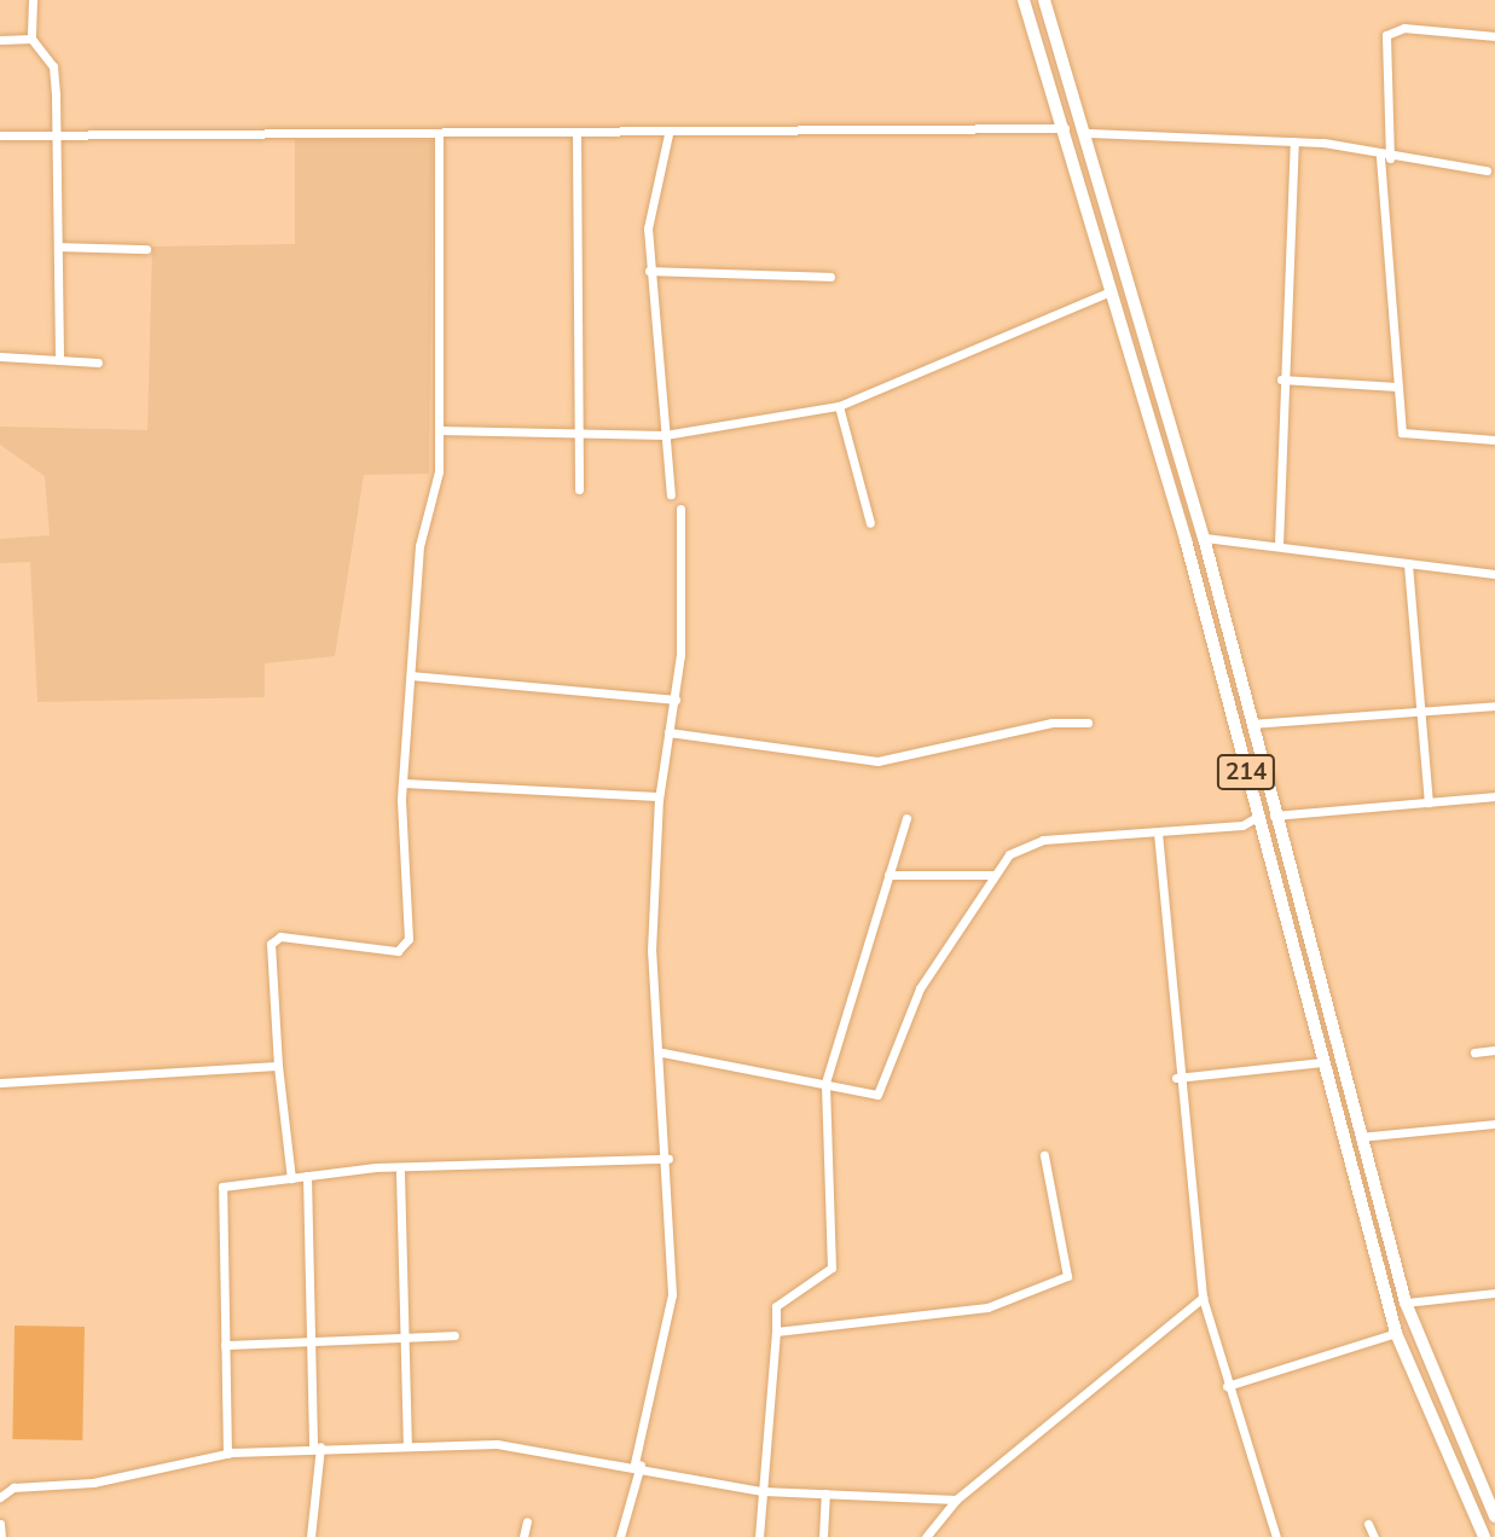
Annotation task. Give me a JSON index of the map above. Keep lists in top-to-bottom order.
{
  "streets": {
    "highway": ["214"]
  }
}
